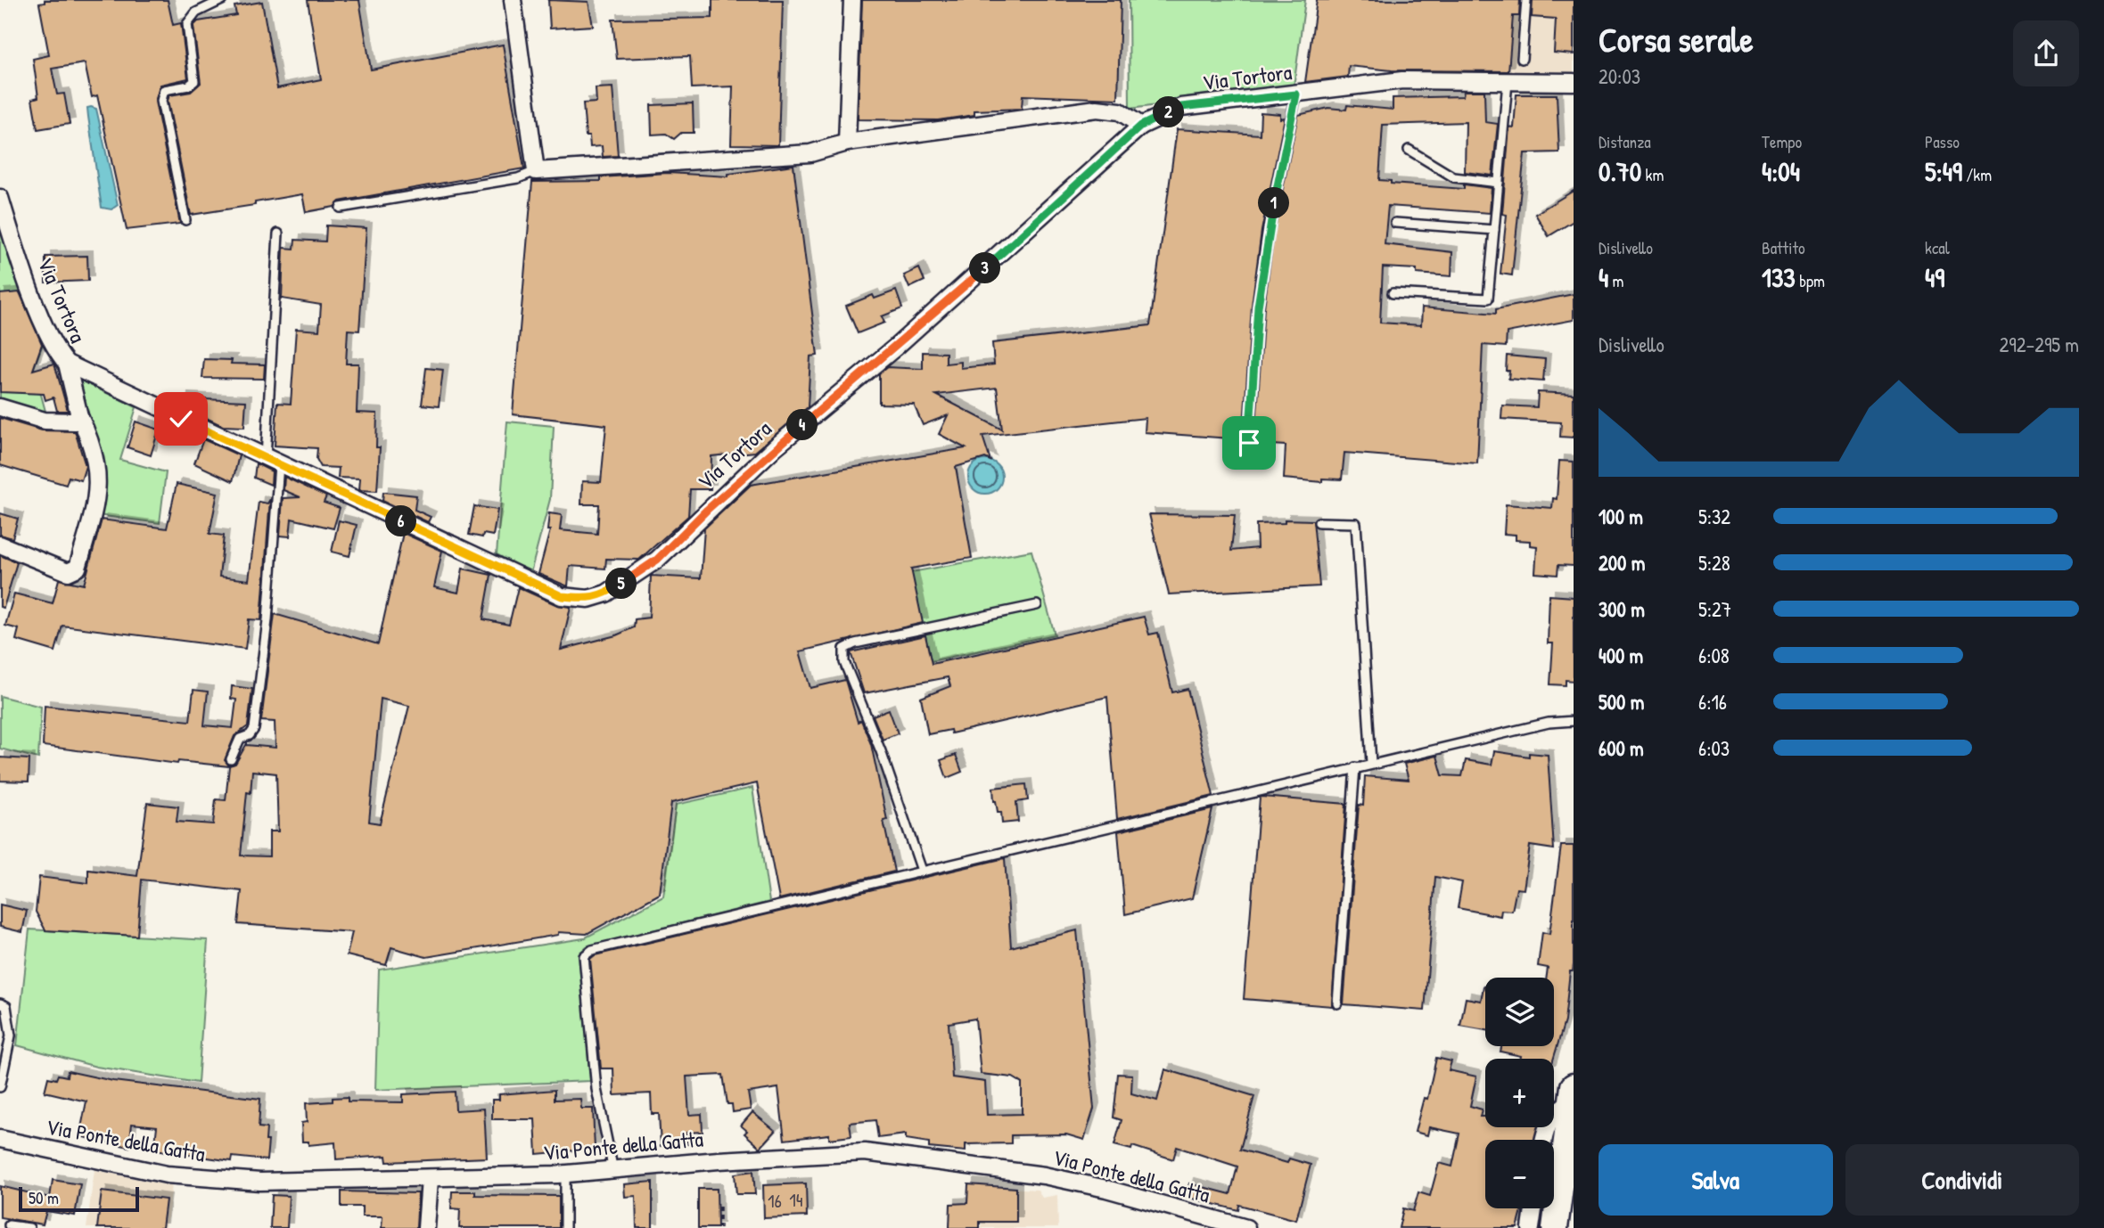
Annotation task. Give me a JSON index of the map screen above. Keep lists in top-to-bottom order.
{
  "streets": {
    "street": ["Via Tortora", "Via Ponte della Gatta"]
  },
  "house_numbers": ["14", "16"],
  "scale_bar": "50 m",
  "page": {
    "heading": ["Corsa serale", "20:03"],
    "pins": [
      "2",
      "1",
      "3",
      "4",
      "6",
      "5"
    ],
    "stats": [
      ["Distanza", "0.70 km"],
      ["Tempo", "4:04"],
      ["Passo", "5:49 /km"],
      ["Dislivello", "4 m"],
      ["Battito", "133 bpm"],
      ["kcal", "49"]
    ],
    "chart": ["Dislivello", "292–295 m"],
    "list": [
      {
        "name": "100 m",
        "note": "5:32"
      },
      {
        "name": "200 m",
        "note": "5:28"
      },
      {
        "name": "300 m",
        "note": "5:27"
      },
      {
        "name": "400 m",
        "note": "6:08"
      },
      {
        "name": "500 m",
        "note": "6:16"
      },
      {
        "name": "600 m",
        "note": "6:03"
      }
    ],
    "map_buttons": ["+", "−"],
    "buttons": ["Salva", "Condividi"],
    "scale": "50 m"
  }
}
